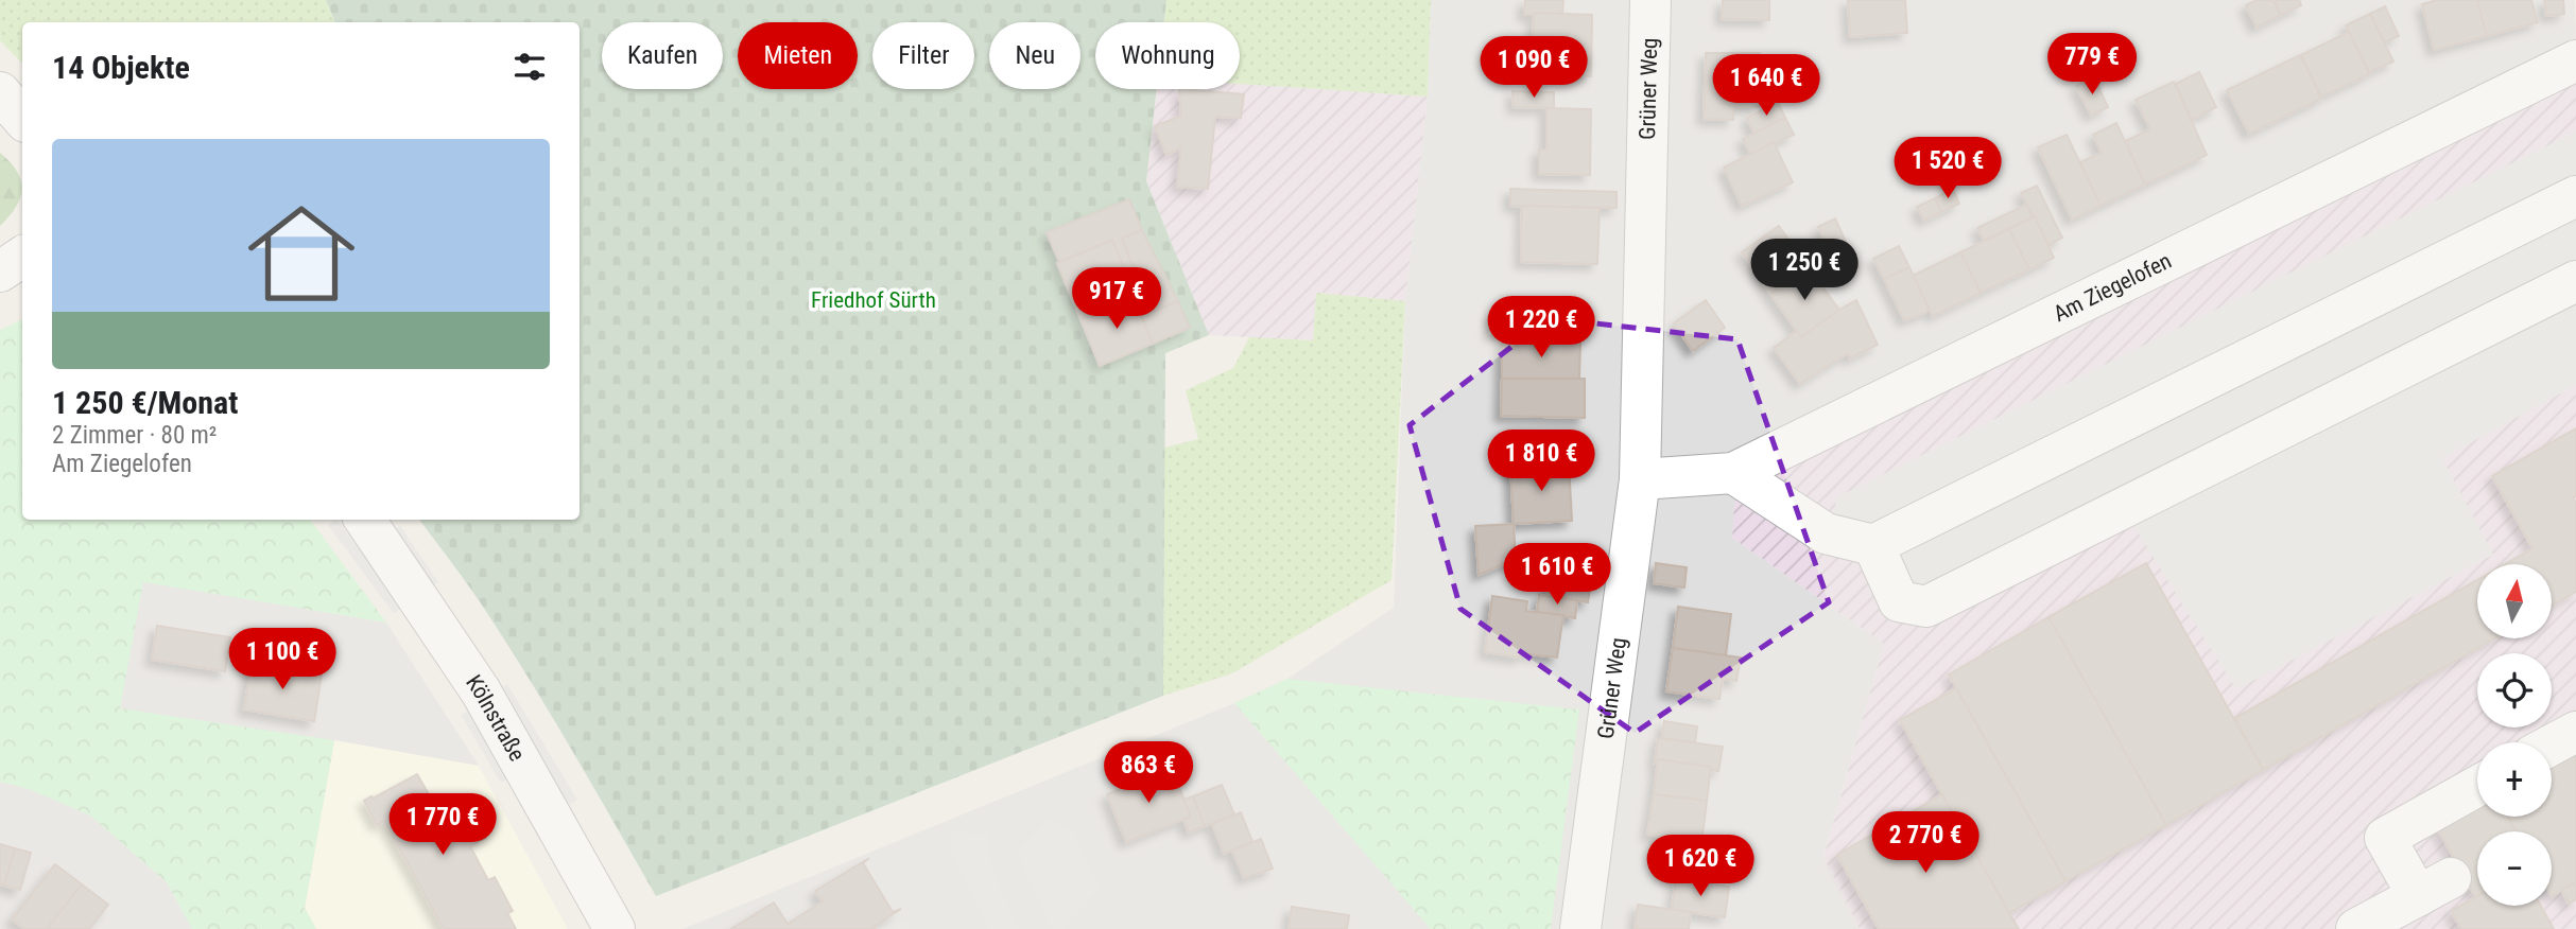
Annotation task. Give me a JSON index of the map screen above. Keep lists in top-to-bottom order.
{
  "streets": {
    "street": ["Grüner Weg", "Am Ziegelofen", "Kölnstraße"]
  },
  "crossings": [
    ["Grüner Weg", "Am Ziegelofen"]
  ],
  "parks": ["Friedhof Sürth"],
  "north": "top",
  "page": {
    "chip": [
      "Kaufen",
      "Mieten",
      "Filter",
      "Neu",
      "Wohnung"
    ],
    "heading": "14 Objekte",
    "price": [
      "779 €",
      "1 090 €",
      "1 640 €",
      "1 520 €",
      "1 250 €",
      "917 €",
      "1 220 €",
      "1 810 €",
      "1 610 €",
      "1 100 €",
      "863 €",
      "1 770 €",
      "2 770 €",
      "1 620 €"
    ],
    "list": [
      {
        "name": "1 250 €/Monat",
        "note": "2 Zimmer · 80 m² · Am Ziegelofen"
      }
    ],
    "map_buttons": ["+", "−"]
  }
}
